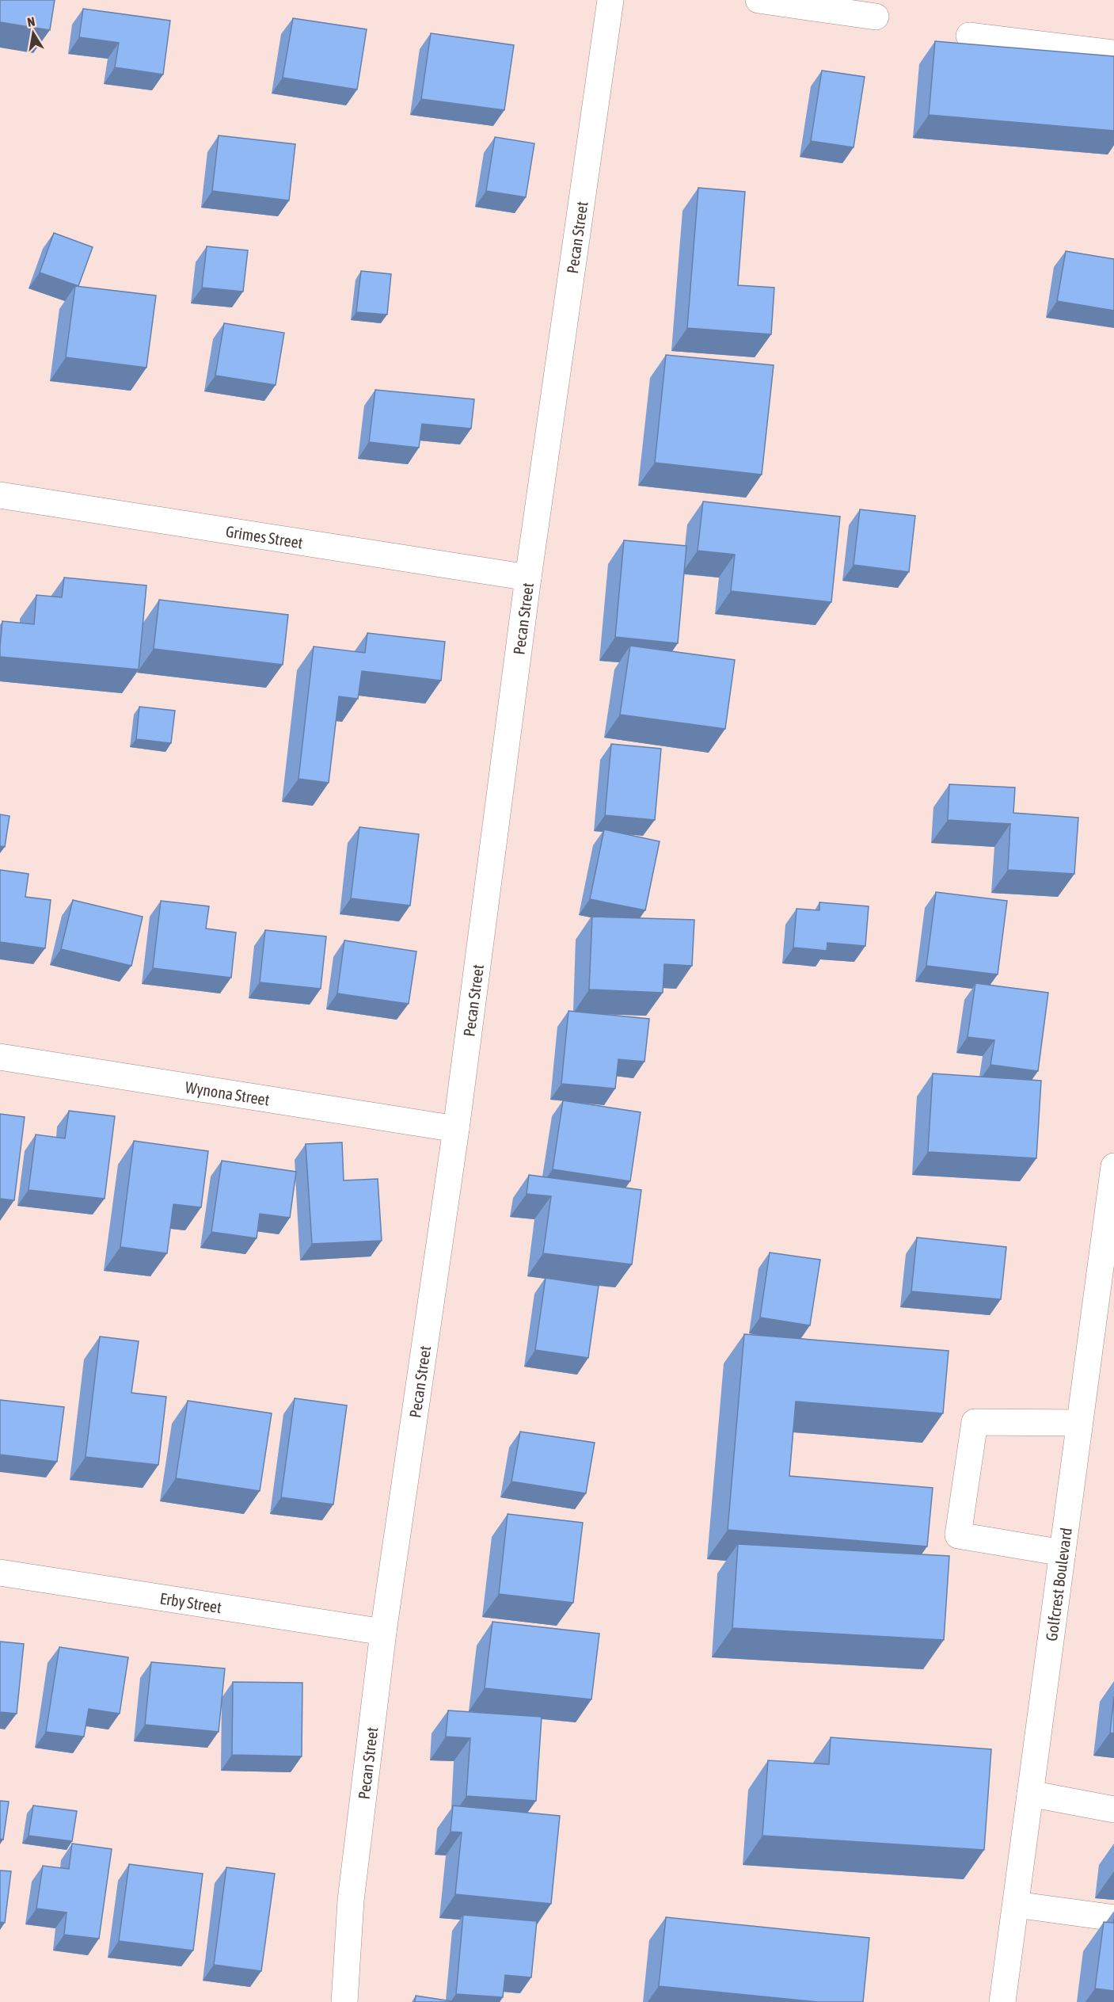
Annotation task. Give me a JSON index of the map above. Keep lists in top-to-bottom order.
{
  "streets": {
    "street": [
      "Pecan Street",
      "Grimes Street",
      "Wynona Street",
      "Golfcrest Boulevard",
      "Erby Street"
    ]
  },
  "crossings": [
    ["Pecan Street", "Grimes Street"],
    ["Pecan Street", "Wynona Street"],
    ["Pecan Street", "Erby Street"]
  ],
  "north": "top"
}
